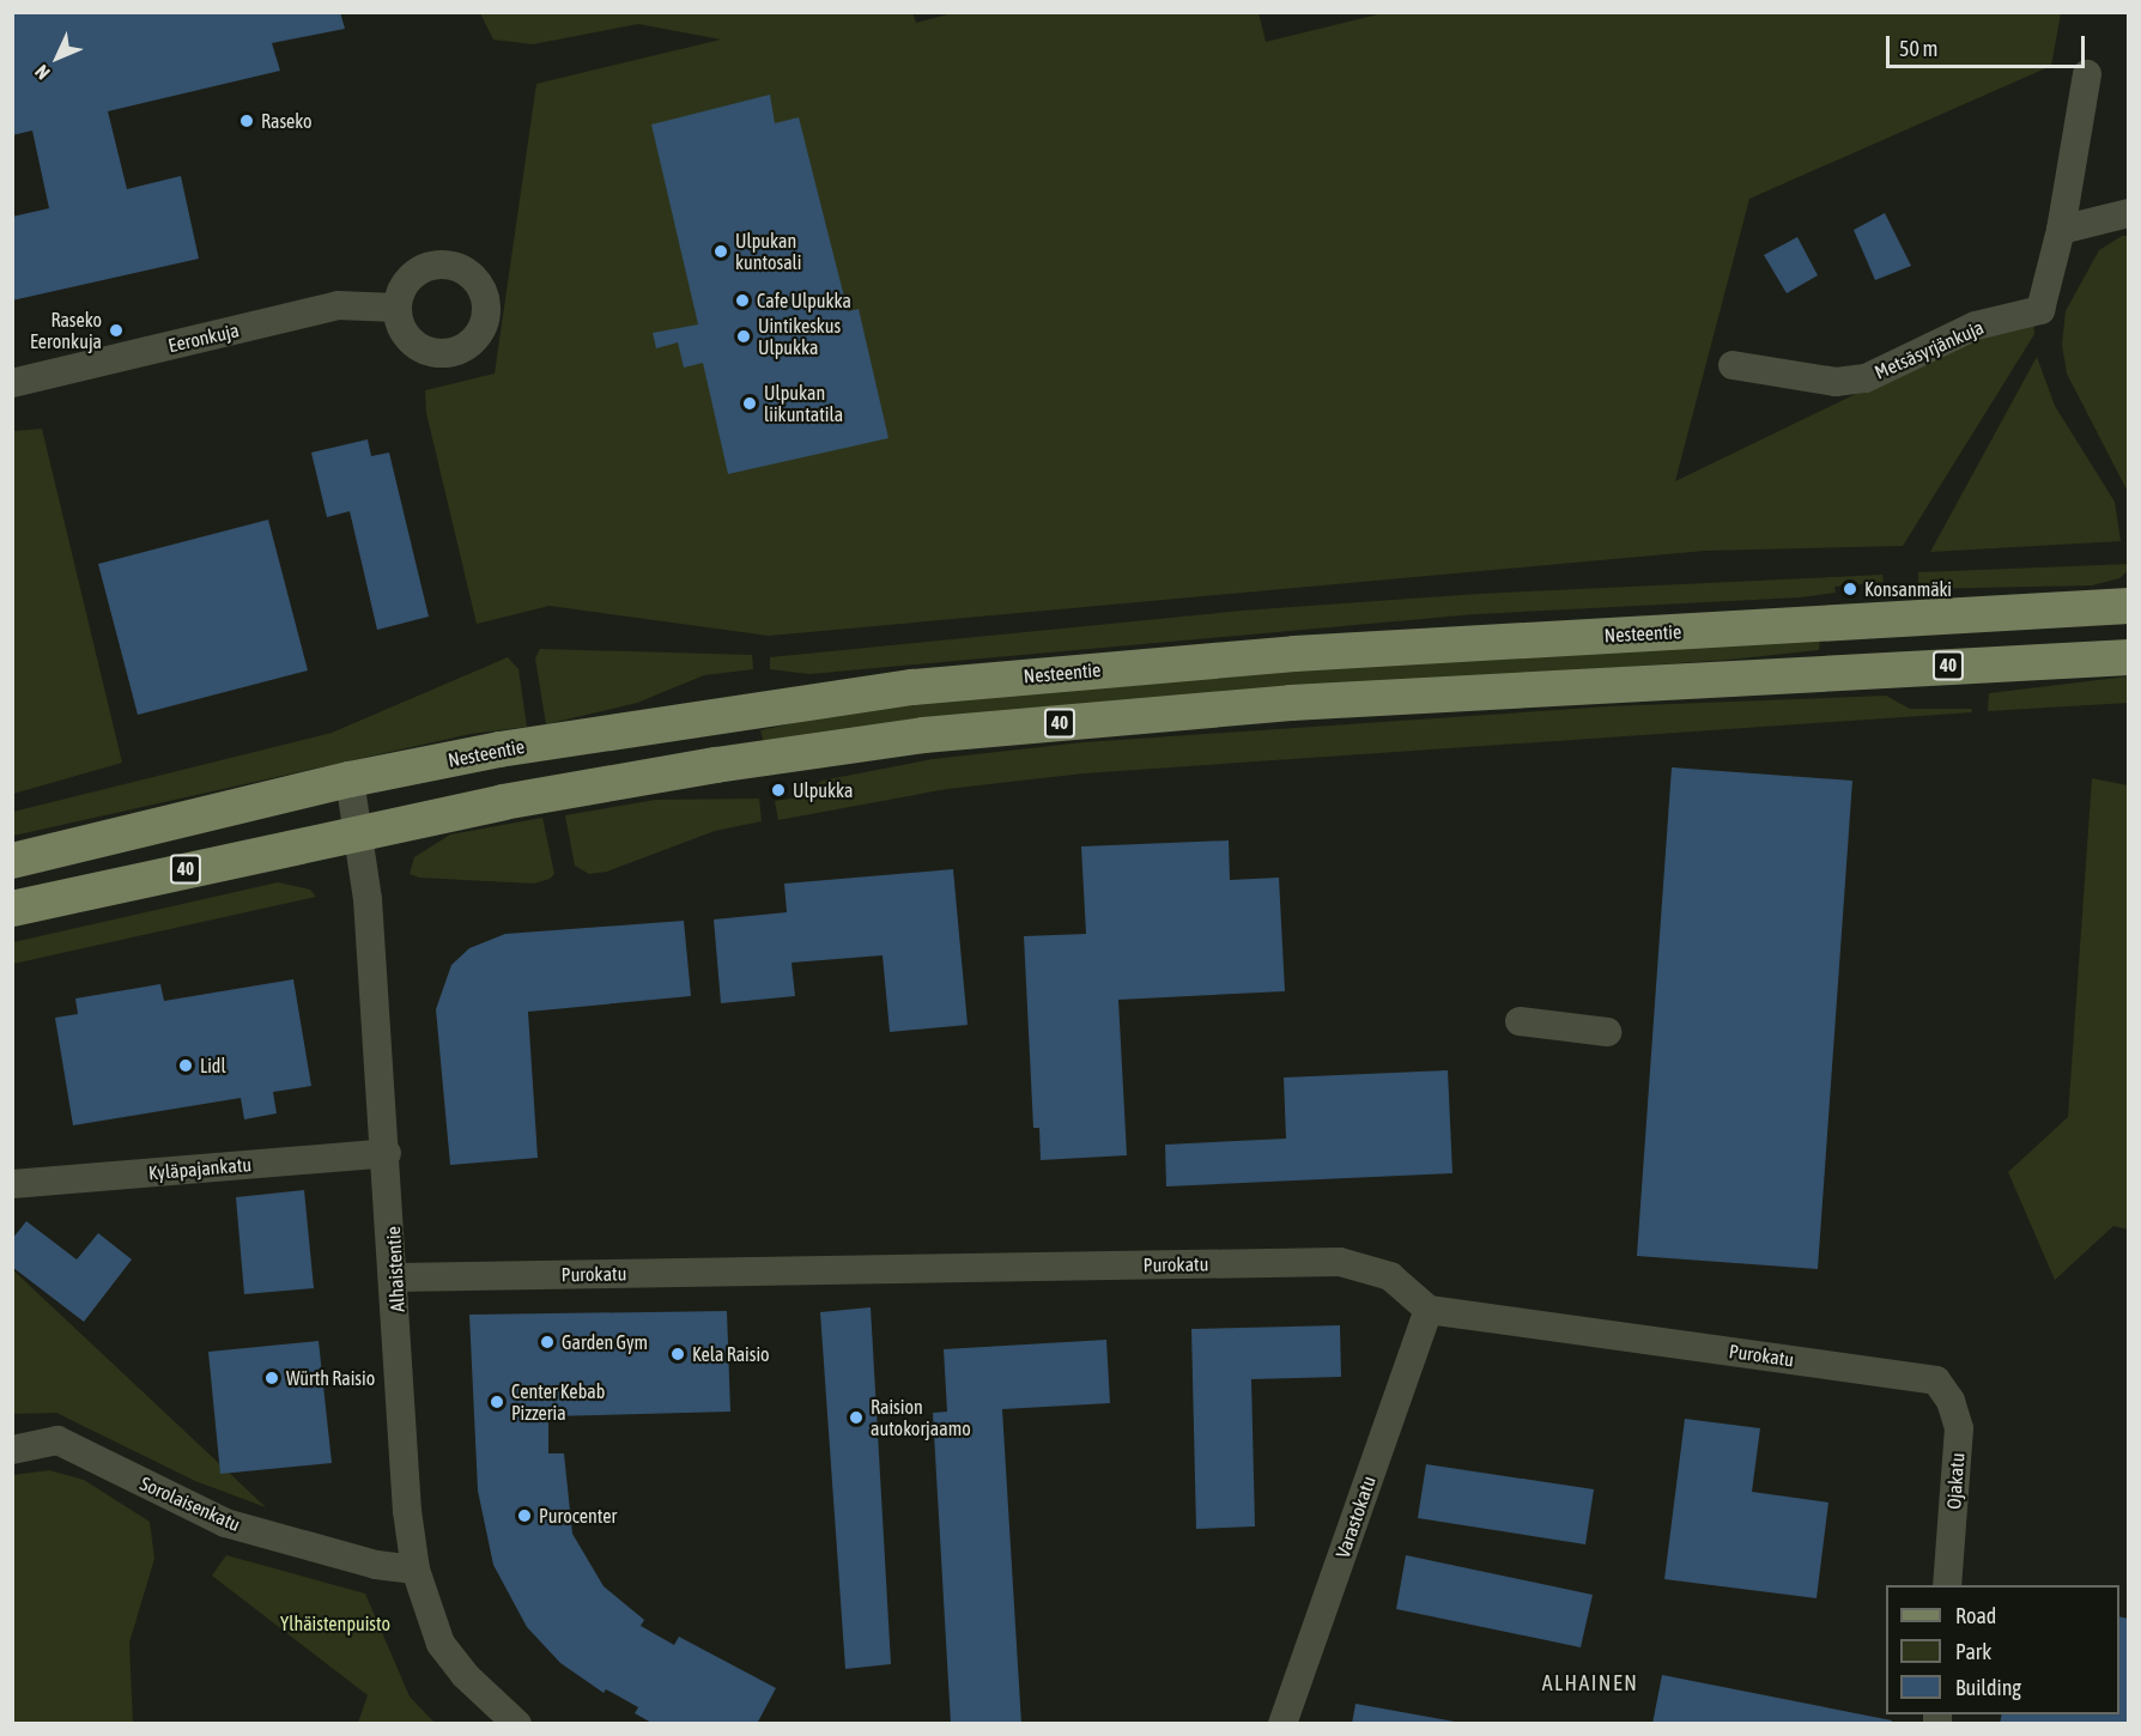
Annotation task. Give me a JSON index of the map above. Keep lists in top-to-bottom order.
{
  "streets": {
    "main road": ["Nesteentie", "40"],
    "street": [
      "Eeronkuja",
      "Metsäsyrjänkuja",
      "Kyläpajankatu",
      "Purokatu",
      "Alhaistentie",
      "Ojakatu",
      "Sorolaisenkatu",
      "Varastokatu"
    ]
  },
  "crossings": [
    ["Nesteentie", "Alhaistentie"],
    ["40", "Alhaistentie"],
    ["Kyläpajankatu", "Alhaistentie"],
    ["Purokatu", "Alhaistentie"],
    ["Purokatu", "Ojakatu"],
    ["Purokatu", "Varastokatu"],
    ["Alhaistentie", "Sorolaisenkatu"]
  ],
  "districts": ["ALHAINEN"],
  "parks": ["Ylhäistenpuisto"],
  "places": [
    "Raseko",
    "Ulpukan kuntosali",
    "Cafe Ulpukka",
    "Raseko Eeronkuja",
    "Uintikeskus Ulpukka",
    "Ulpukan liikuntatila",
    "Konsanmäki",
    "Ulpukka",
    "Lidl",
    "Garden Gym",
    "Kela Raisio",
    "Würth Raisio",
    "Center Kebab Pizzeria",
    "Raision autokorjaamo",
    "Purocenter"
  ],
  "legend": ["Road", "Park", "Building"],
  "scale_bar": "50 m",
  "north": "bottom left"
}
